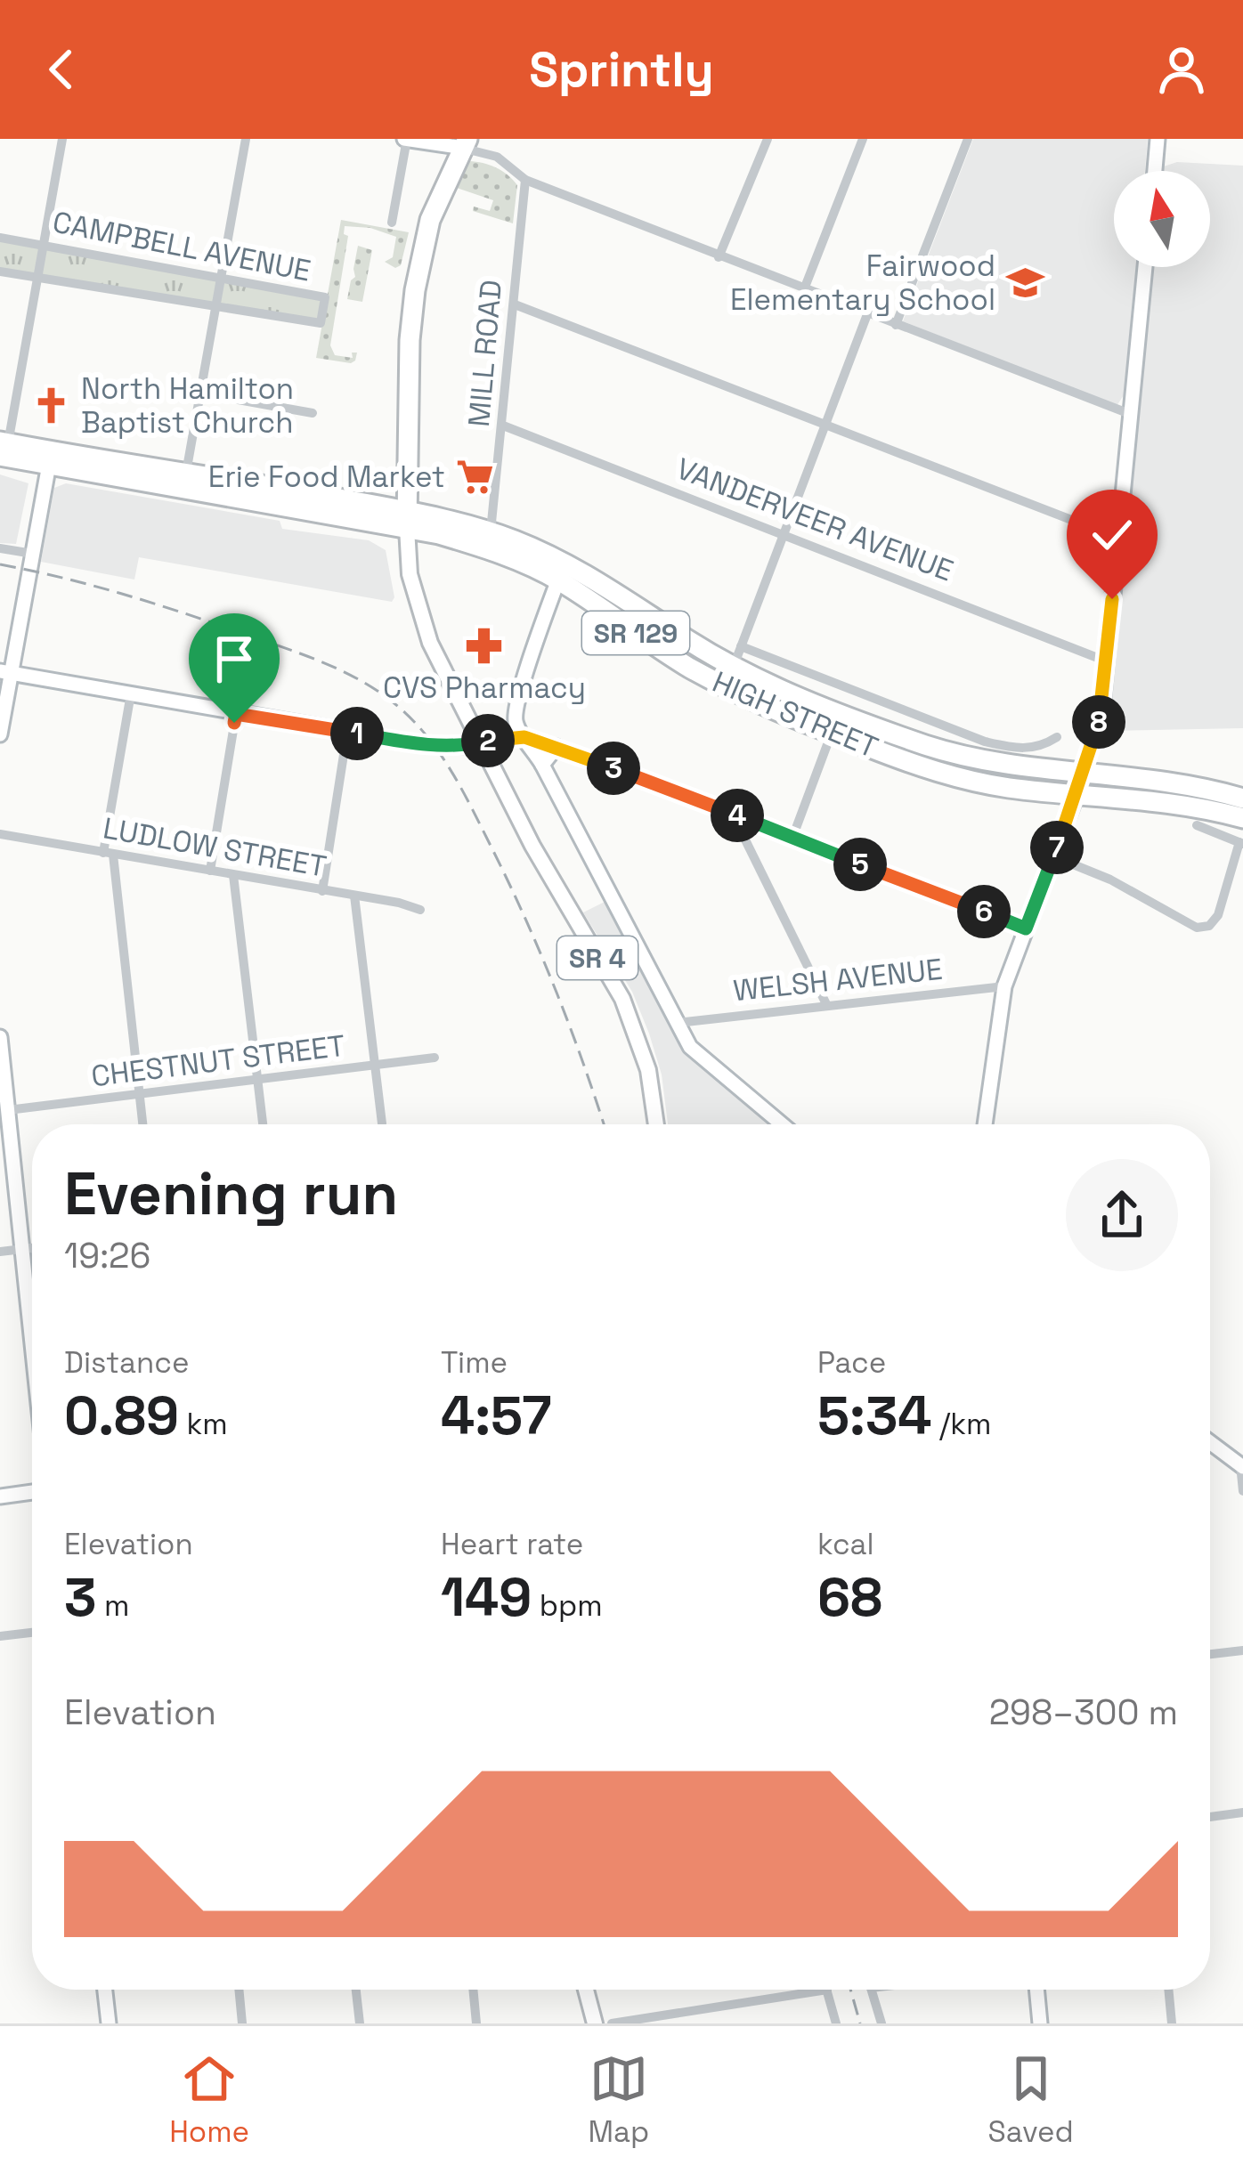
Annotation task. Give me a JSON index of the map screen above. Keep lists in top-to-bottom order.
{
  "streets": {
    "highway": ["SR 129", "HIGH STREET", "SR 4"],
    "street": [
      "CAMPBELL AVENUE",
      "MILL ROAD",
      "VANDERVEER AVENUE",
      "LUDLOW STREET",
      "WELSH AVENUE",
      "CHESTNUT STREET"
    ]
  },
  "crossings": [
    ["MILL ROAD", "VANDERVEER AVENUE"],
    ["MILL ROAD", "HIGH STREET"],
    ["HIGH STREET", "SR 4"]
  ],
  "places": {
    "school or university": ["Fairwood Elementary School"],
    "church": ["North Hamilton Baptist Church"],
    "supermarket": ["Erie Food Market"],
    "pharmacy": ["CVS Pharmacy"]
  },
  "north": "top",
  "page": {
    "header": "Sprintly",
    "pins": [
      "8",
      "1",
      "2",
      "3",
      "4",
      "7",
      "5",
      "6"
    ],
    "heading": ["Evening run", "19:26"],
    "stats": [
      ["Distance", "0.89 km"],
      ["Time", "4:57"],
      ["Pace", "5:34 /km"],
      ["Elevation", "3 m"],
      ["Heart rate", "149 bpm"],
      ["kcal", "68"]
    ],
    "chart": ["Elevation", "298–300 m"],
    "tabs": ["Home", "Map", "Saved"]
  }
}
